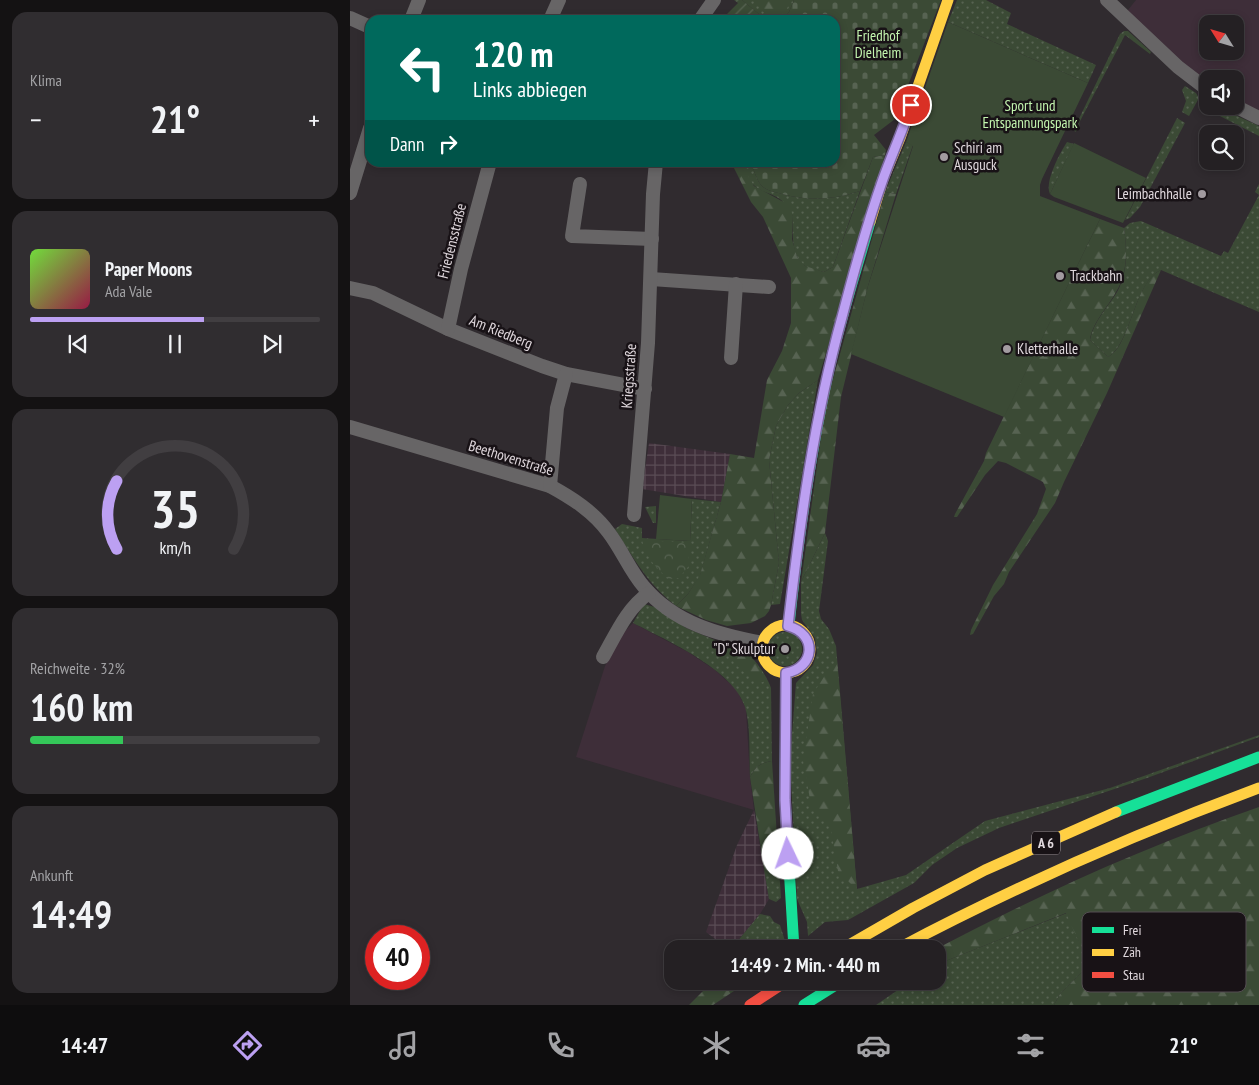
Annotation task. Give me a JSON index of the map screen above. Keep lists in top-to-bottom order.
{
  "streets": {
    "main road": ["A 6"],
    "street": [
      "Friedensstraße",
      "Am Riedberg",
      "Kriegsstraße",
      "Beethovenstraße"
    ]
  },
  "crossings": [
    ["Friedensstraße", "Am Riedberg"],
    ["Am Riedberg", "Kriegsstraße"]
  ],
  "parks": ["Friedhof Dielheim", "Sport und Entspannungspark"],
  "places": [
    "Schiri am Ausguck",
    "Leimbachhalle",
    "Trackbahn",
    "Kletterhalle",
    "\"D\" Skulptur"
  ],
  "legend": ["Frei", "Zäh", "Stau"],
  "north": "top left",
  "page": {
    "tile": [
      "Klima",
      ["Reichweite · 32%", "160 km"],
      ["Ankunft", "14:49"]
    ],
    "turn": ["120 m", "Links abbiegen"],
    "heat": ["−", "21°", "+"],
    "then": "Dann",
    "song": ["Paper Moons", "Ada Vale"],
    "limit": "40",
    "trip": "14:49 · 2 Min. · 440 m",
    "tabs": ["14:47", "21°"],
    "gauge": ["35", "km/h"]
  }
}
